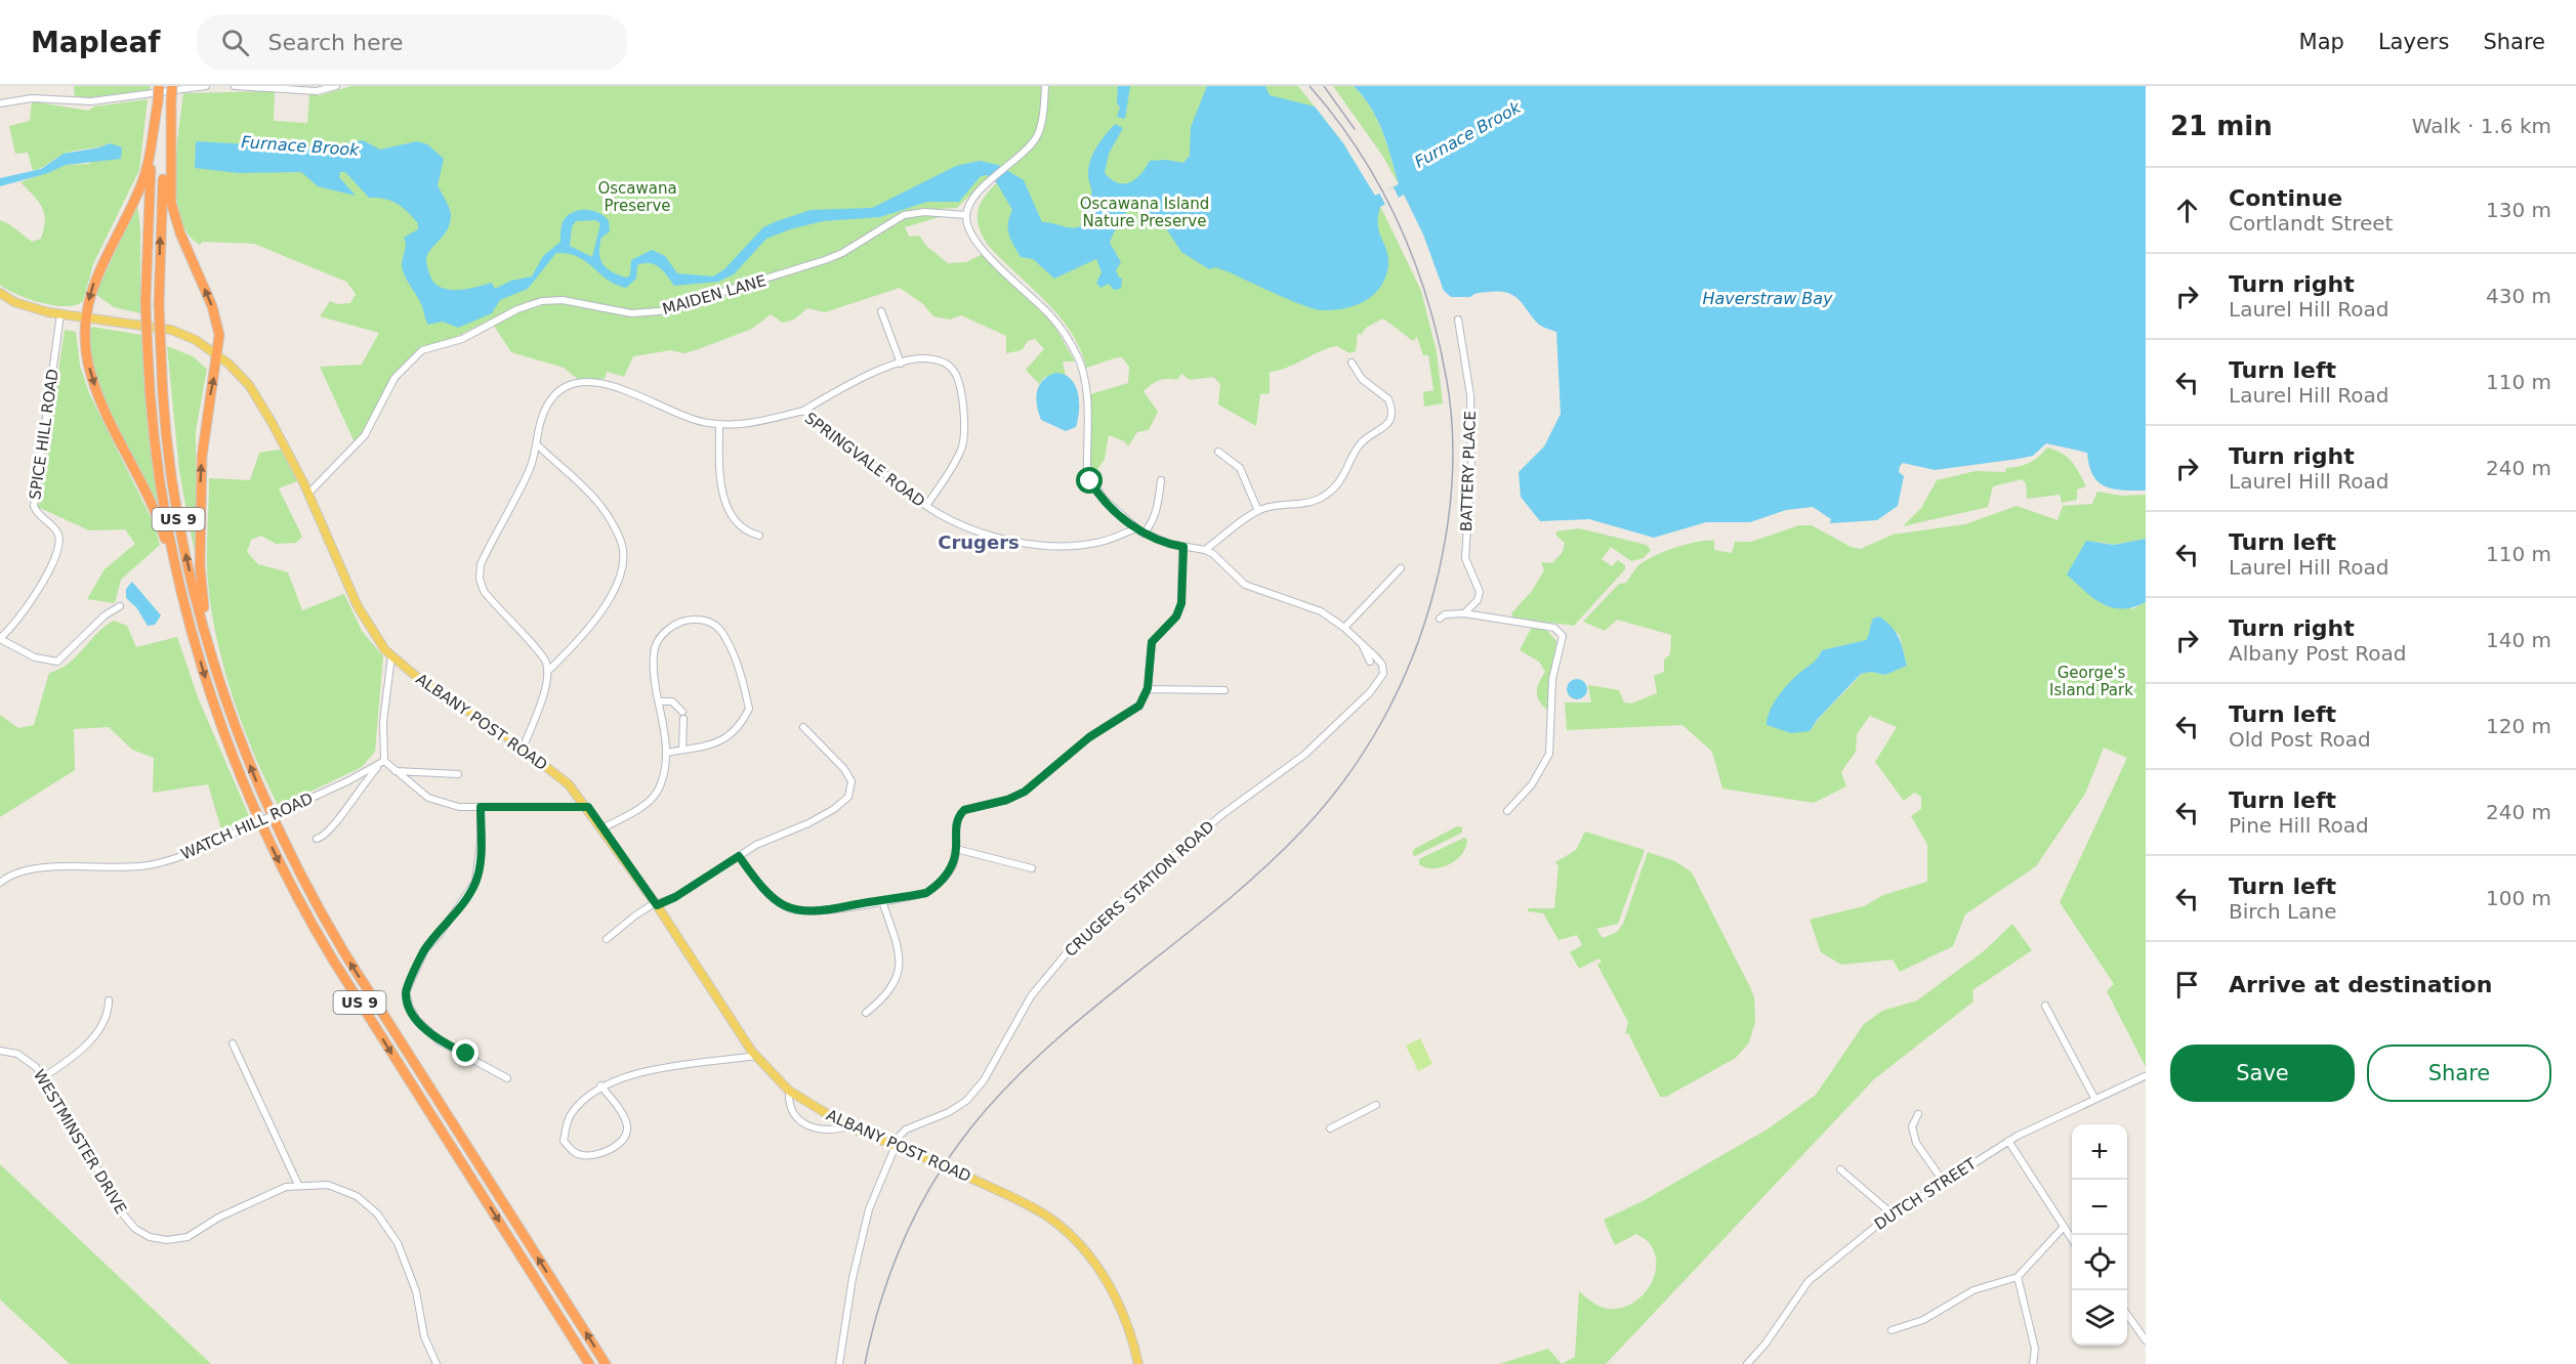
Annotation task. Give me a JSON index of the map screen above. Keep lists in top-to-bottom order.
{
  "streets": {
    "highway": ["US 9"],
    "main road": ["ALBANY POST ROAD"],
    "street": [
      "MAIDEN LANE",
      "SPICE HILL ROAD",
      "SPRINGVALE ROAD",
      "BATTERY PLACE",
      "WATCH HILL ROAD",
      "CRUGERS STATION ROAD",
      "WESTMINSTER DRIVE",
      "DUTCH STREET"
    ]
  },
  "crossings": [
    ["MAIDEN LANE", "ALBANY POST ROAD"],
    ["SPICE HILL ROAD", "ALBANY POST ROAD"],
    ["ALBANY POST ROAD", "CRUGERS STATION ROAD"]
  ],
  "districts": ["Crugers"],
  "water": ["Furnace Brook", "Haverstraw Bay"],
  "parks": ["Oscawana Preserve", "Oscawana Island Nature Preserve", "George's Island Park"],
  "page": {
    "header": "Mapleaf",
    "search": "Search here",
    "nav": ["Map", "Layers", "Share"],
    "heading": ["21 min", "Walk · 1.6 km"],
    "list": [
      ["Continue", "Cortlandt Street", "130 m"],
      ["Turn right", "Laurel Hill Road", "430 m"],
      ["Turn left", "Laurel Hill Road", "110 m"],
      ["Turn right", "Laurel Hill Road", "240 m"],
      ["Turn left", "Laurel Hill Road", "110 m"],
      ["Turn right", "Albany Post Road", "140 m"],
      ["Turn left", "Old Post Road", "120 m"],
      ["Turn left", "Pine Hill Road", "240 m"],
      ["Turn left", "Birch Lane", "100 m"],
      "Arrive at destination"
    ],
    "buttons": ["Save", "Share"],
    "map_buttons": ["+", "−"]
  }
}
